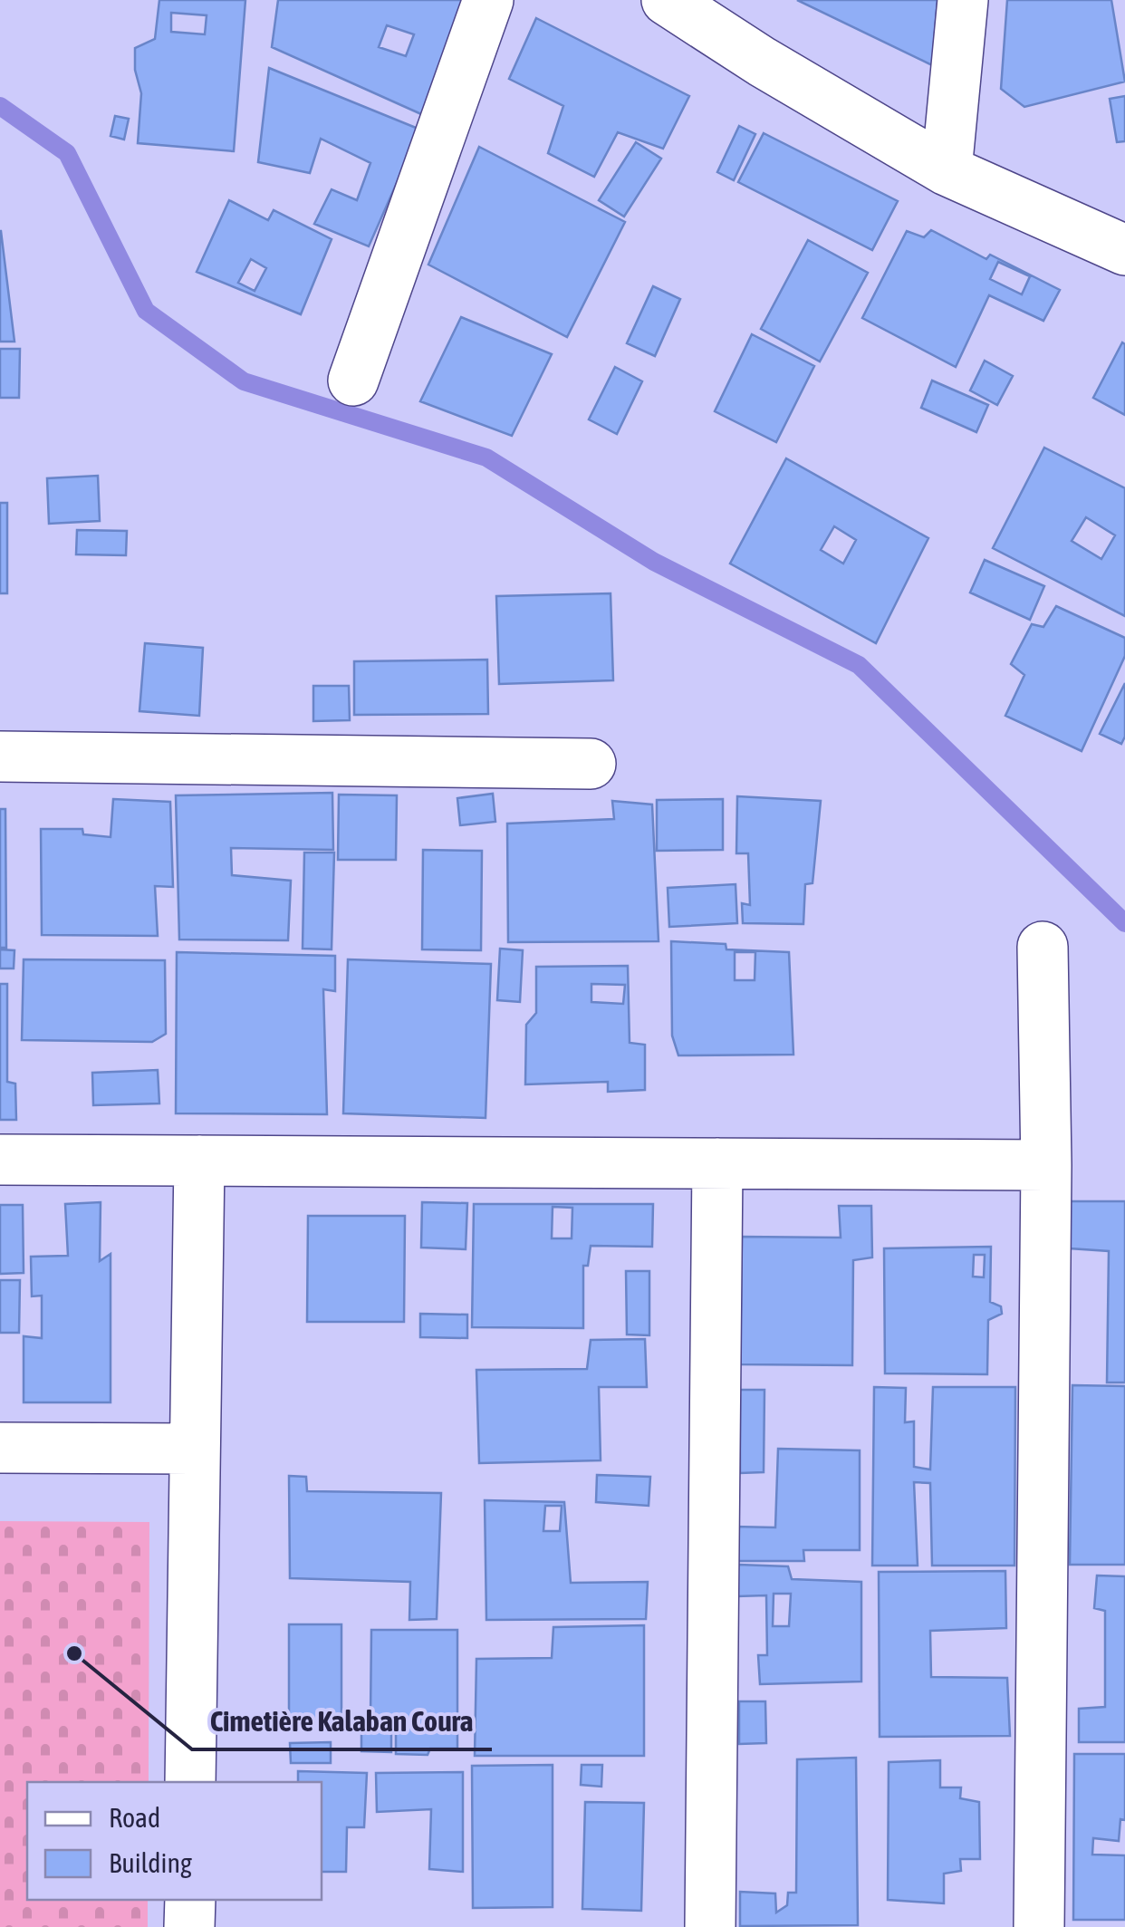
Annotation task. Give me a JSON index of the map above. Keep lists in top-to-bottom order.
{
  "places": ["Cimetière Kalaban Coura"],
  "legend": ["Road", "Building"]
}
